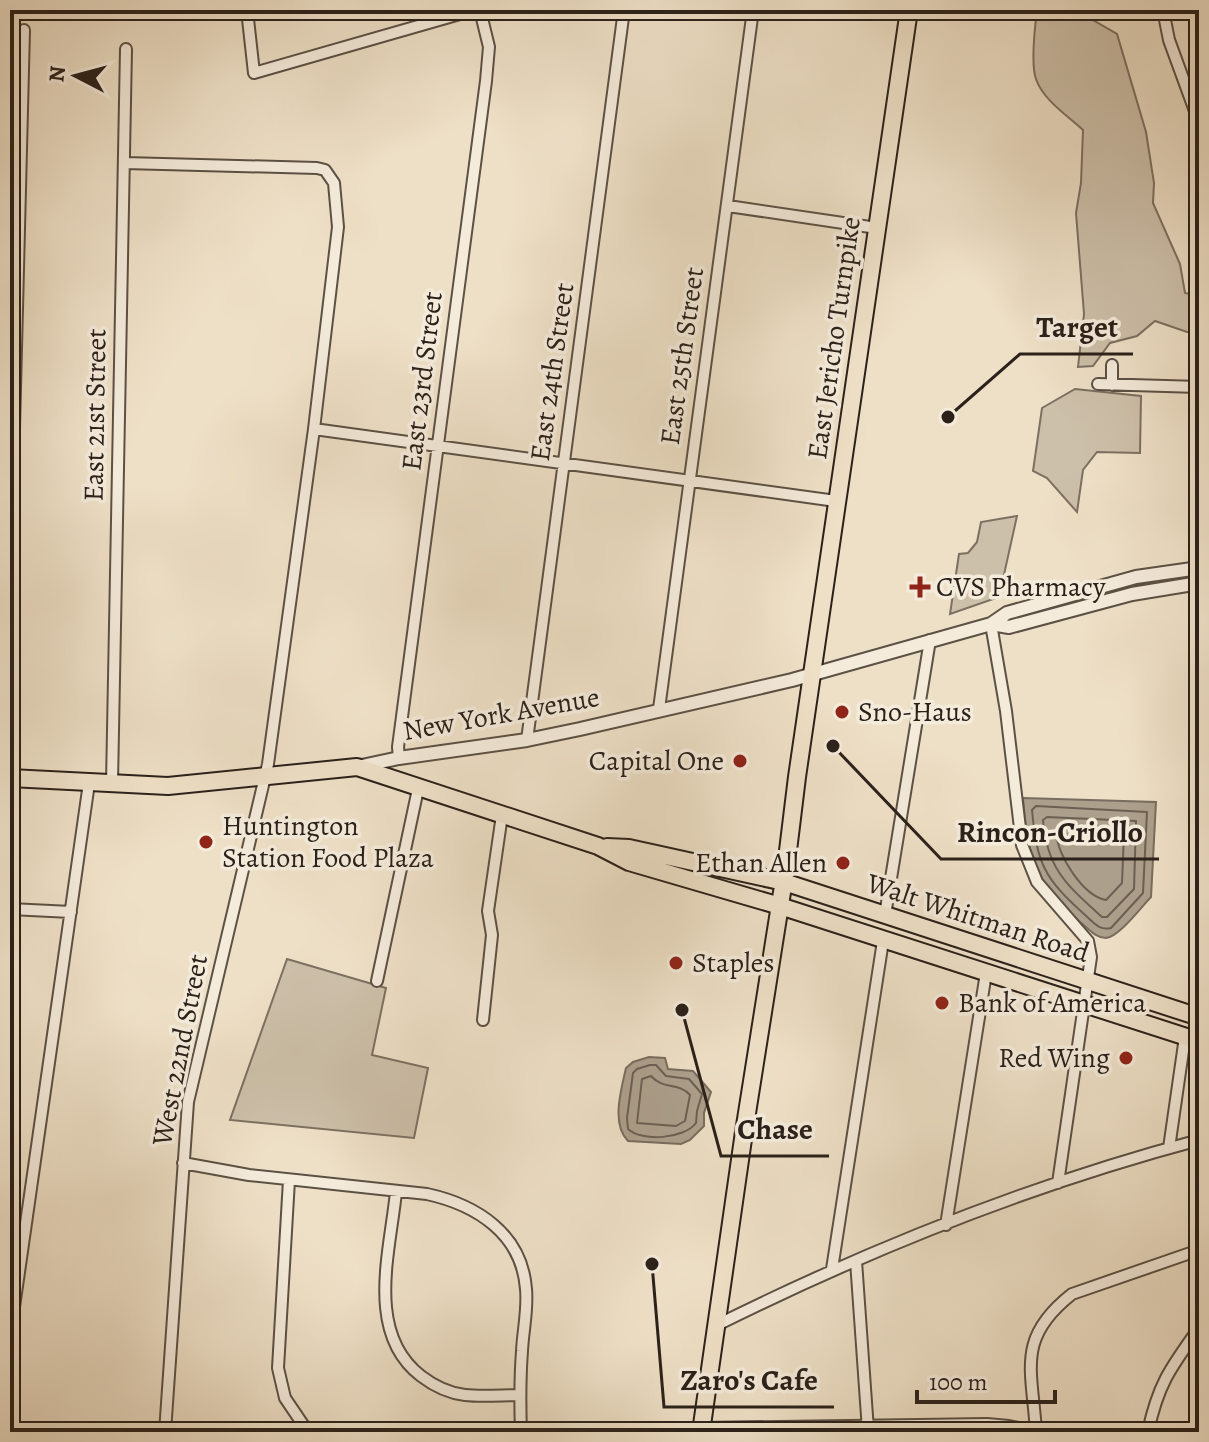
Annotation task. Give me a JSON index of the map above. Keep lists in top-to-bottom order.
{
  "streets": {
    "main road": ["East Jericho Turnpike", "New York Avenue", "Walt Whitman Road"],
    "street": [
      "East 25th Street",
      "East 24th Street",
      "East 23rd Street",
      "East 21st Street",
      "West 22nd Street"
    ]
  },
  "crossings": [
    ["East Jericho Turnpike", "New York Avenue"],
    ["East Jericho Turnpike", "Walt Whitman Road"],
    ["East 25th Street", "New York Avenue"],
    ["East 24th Street", "New York Avenue"],
    ["East 23rd Street", "New York Avenue"],
    ["East 21st Street", "New York Avenue"],
    ["East 21st Street", "West 22nd Street"],
    ["New York Avenue", "Walt Whitman Road"],
    ["New York Avenue", "West 22nd Street"]
  ],
  "places": {
    "other": [
      "Target",
      "Sno-Haus",
      "Rincon-Criollo",
      "Capital One",
      "Huntington Station Food Plaza",
      "Ethan Allen",
      "Staples",
      "Bank of America",
      "Chase",
      "Red Wing",
      "Zaro's Cafe"
    ],
    "health": ["CVS Pharmacy"]
  },
  "scale_bar": "100 m",
  "north": "left"
}
